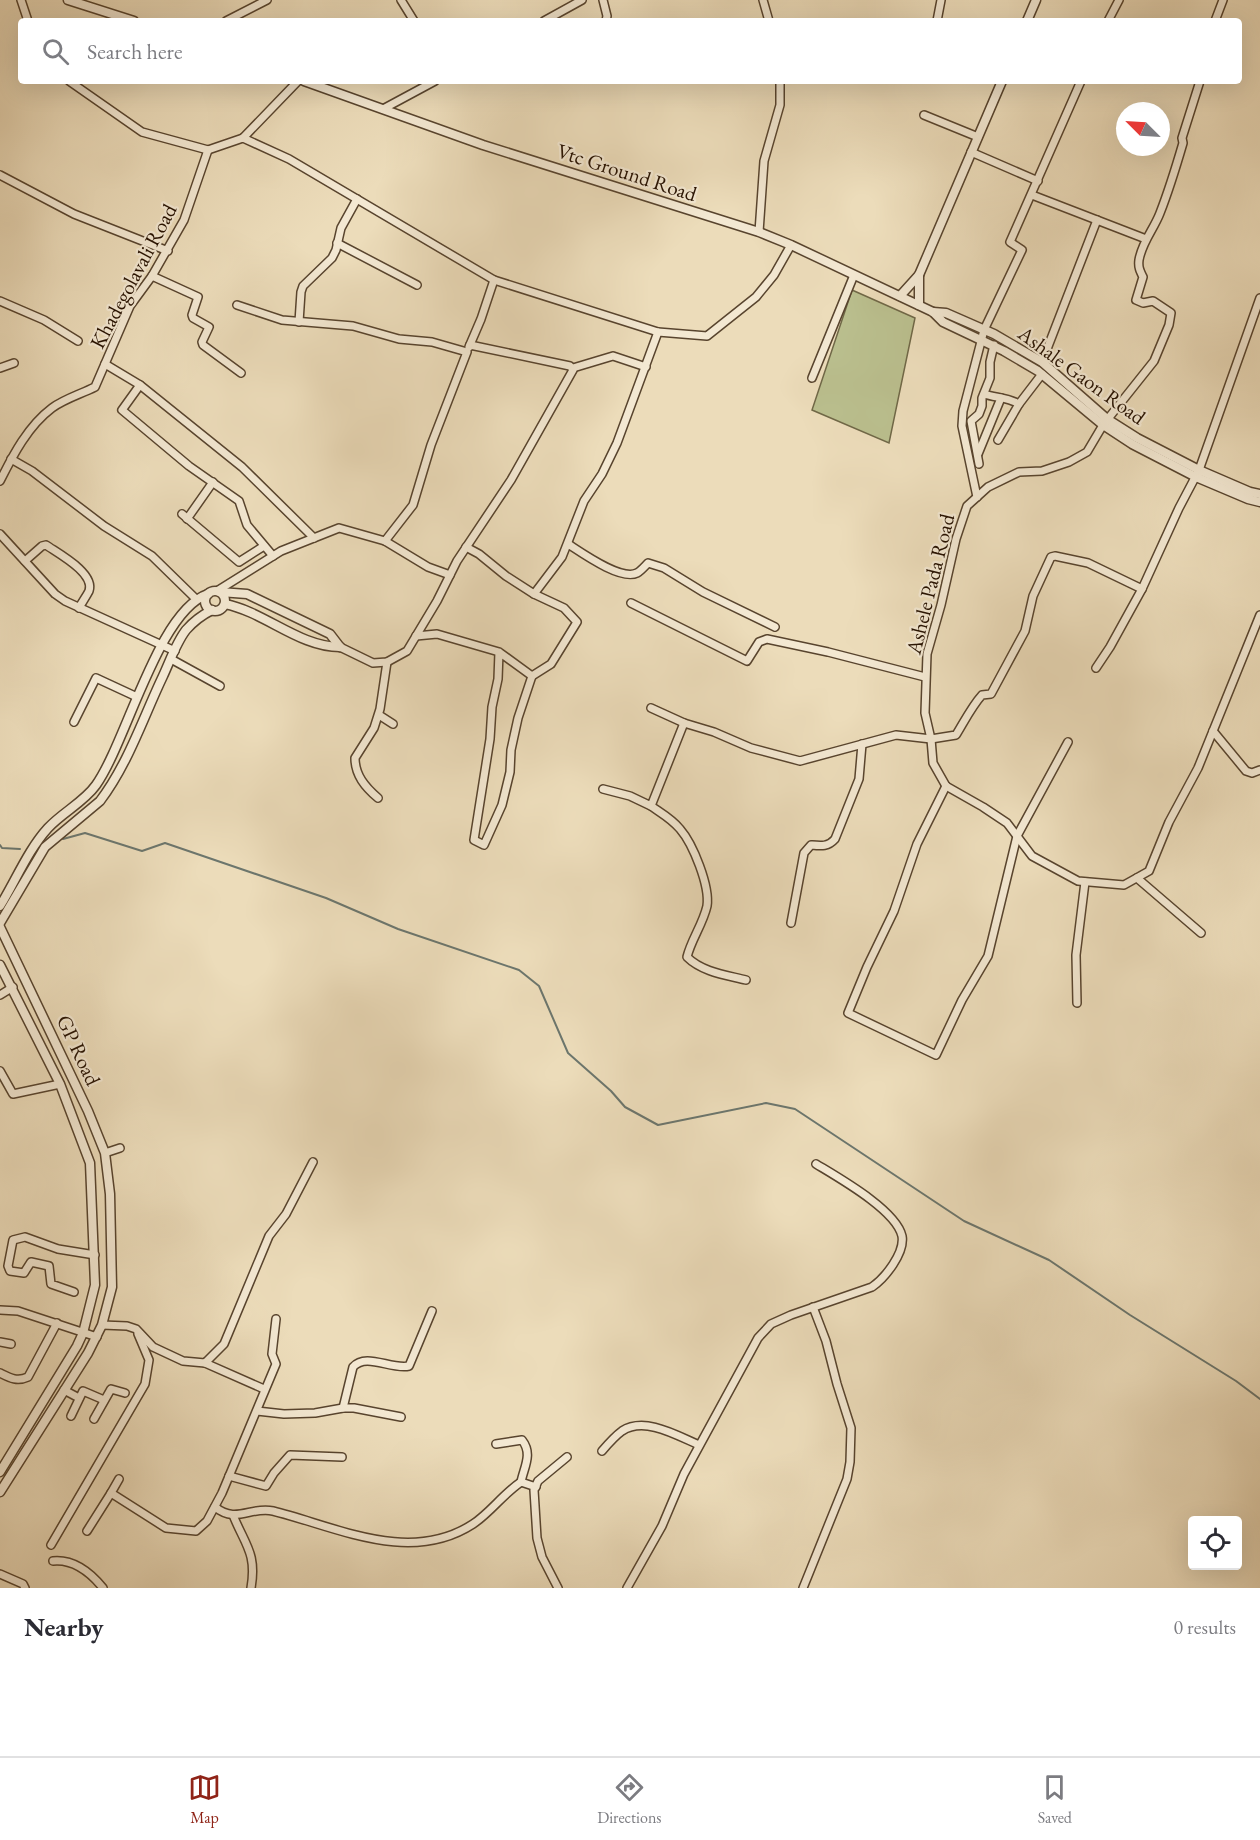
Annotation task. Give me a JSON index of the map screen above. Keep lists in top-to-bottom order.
{
  "streets": {
    "street": [
      "Vtc Ground Road",
      "Khadegolavali Road",
      "Ashale Gaon Road",
      "Ashele Pada Road",
      "GP Road"
    ]
  },
  "crossings": [
    ["Vtc Ground Road", "Ashale Gaon Road"]
  ],
  "north": "top left",
  "page": {
    "search": "Search here",
    "heading": ["Nearby", "0 results"],
    "nav": ["Map", "Directions", "Saved"]
  }
}
